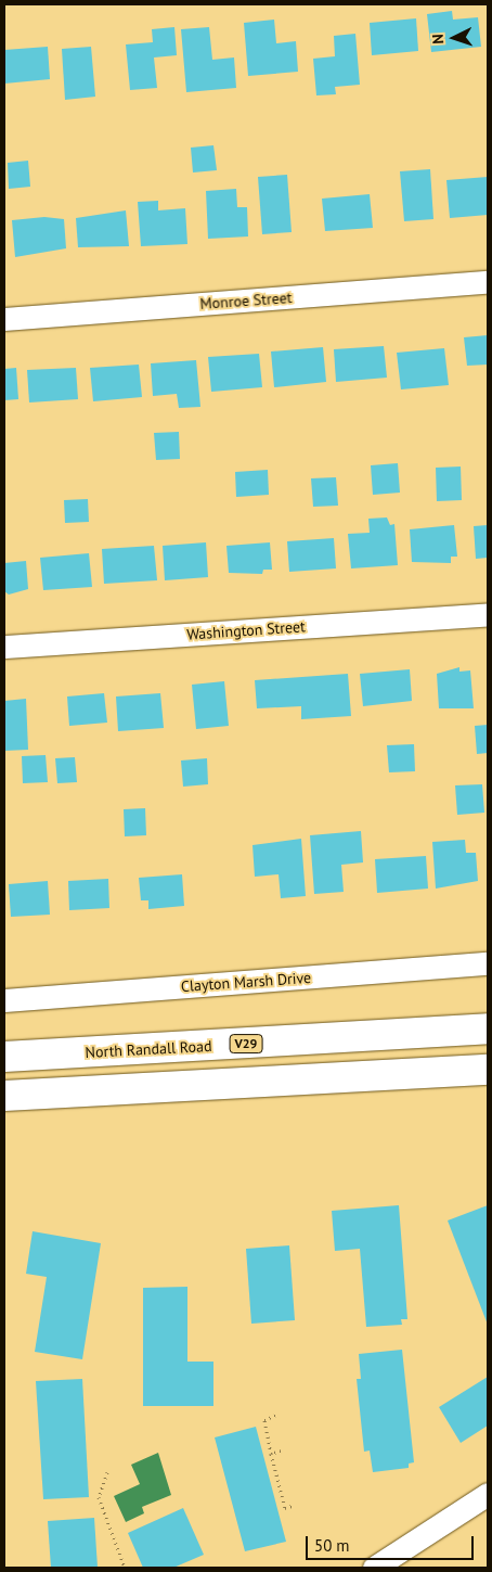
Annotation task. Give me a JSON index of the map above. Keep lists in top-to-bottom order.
{
  "streets": {
    "main road": ["V29", "North Randall Road"],
    "street": ["Monroe Street", "Washington Street", "Clayton Marsh Drive"]
  },
  "scale_bar": "50 m",
  "north": "left"
}
